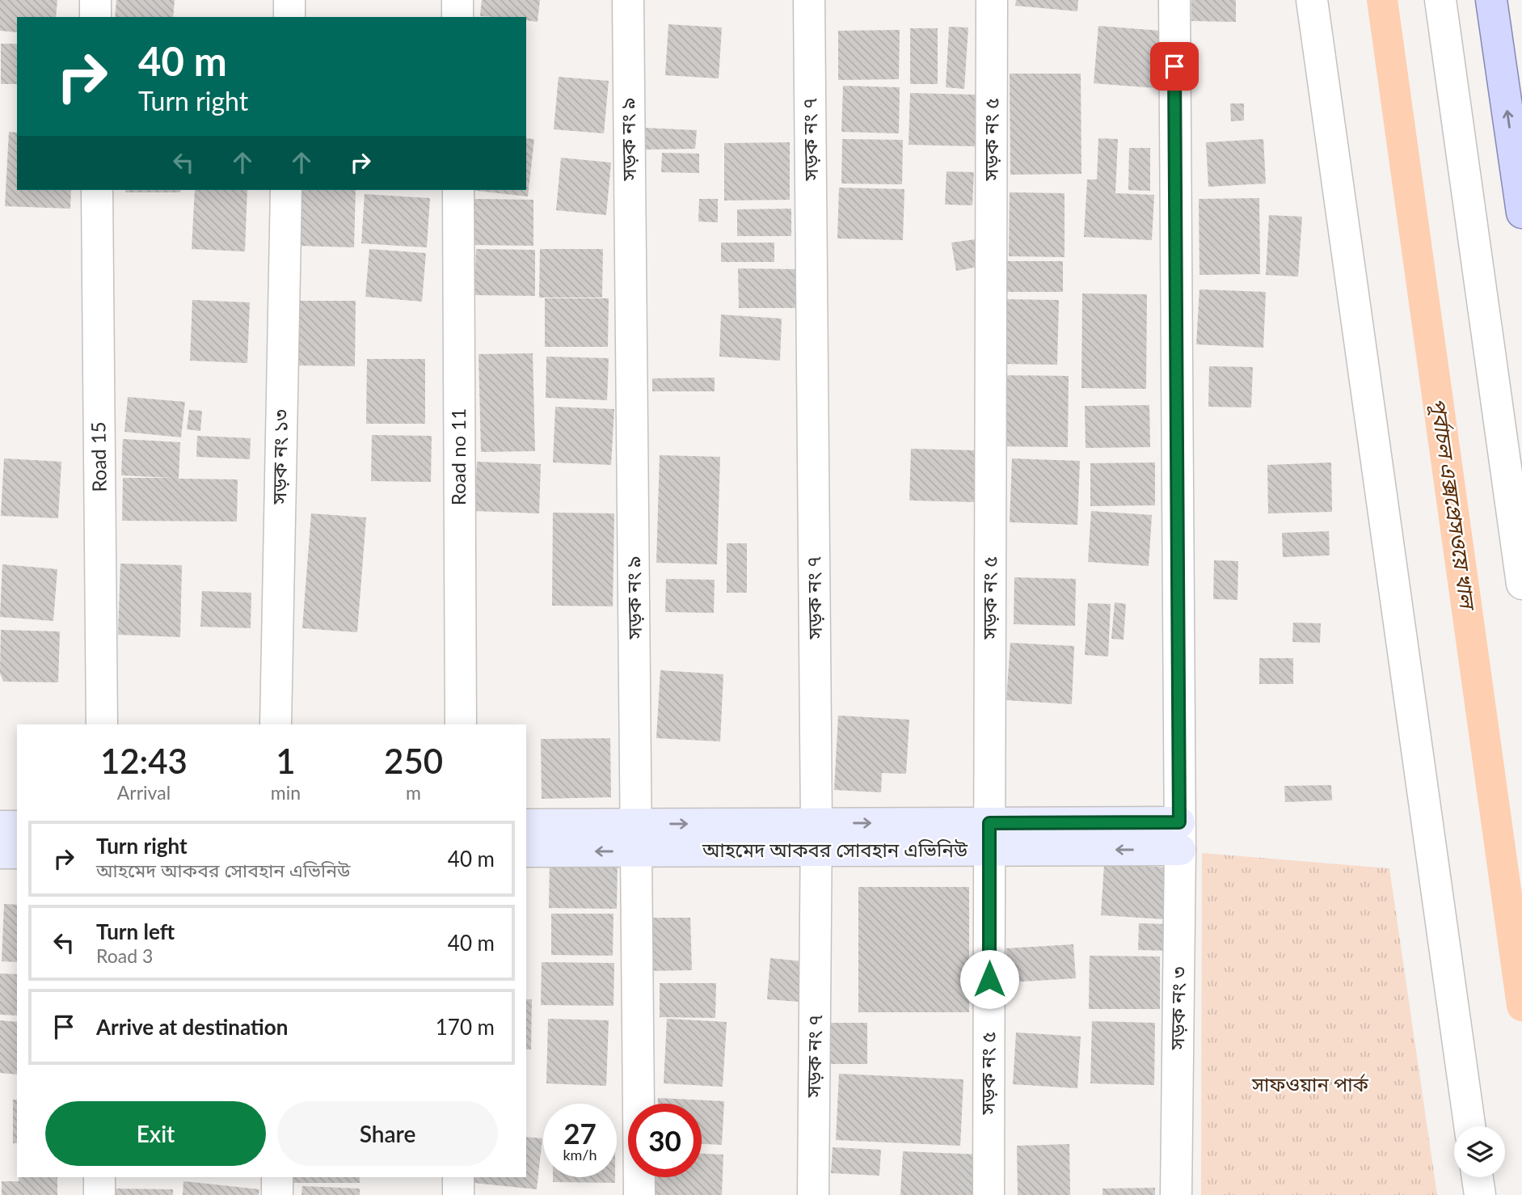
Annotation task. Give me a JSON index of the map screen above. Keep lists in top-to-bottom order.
{
  "streets": {
    "street": [
      "সড়ক নং ৯",
      "সড়ক নং ৭",
      "সড়ক নং ৫",
      "Road 15",
      "সড়ক নং ১৩",
      "Road no 11",
      "আহমেদ আকবর সোবহান এভিনিউ",
      "সড়ক নং ৩"
    ]
  },
  "crossings": [
    ["সড়ক নং ৯", "আহমেদ আকবর সোবহান এভিনিউ"],
    ["সড়ক নং ৭", "আহমেদ আকবর সোবহান এভিনিউ"],
    ["সড়ক নং ৫", "আহমেদ আকবর সোবহান এভিনিউ"],
    ["আহমেদ আকবর সোবহান এভিনিউ", "সড়ক নং ৩"]
  ],
  "water": ["পূর্বাচল এক্সপ্রেসওয়ে খাল"],
  "parks": ["সাফওয়ান পার্ক"],
  "page": {
    "turn": ["40 m", "Turn right"],
    "eta": [
      "12:43",
      "Arrival",
      "1",
      "min",
      "250",
      "m"
    ],
    "list": [
      {
        "name": "Turn right",
        "note": "আহমেদ আকবর সোবহান এভিনিউ",
        "value": "40 m"
      },
      {
        "name": "Turn left",
        "note": "Road 3",
        "value": "40 m"
      },
      {
        "name": "Arrive at destination",
        "value": "170 m"
      }
    ],
    "buttons": ["Exit", "Share"],
    "speed": "27 km/h",
    "limit": "30"
  }
}
